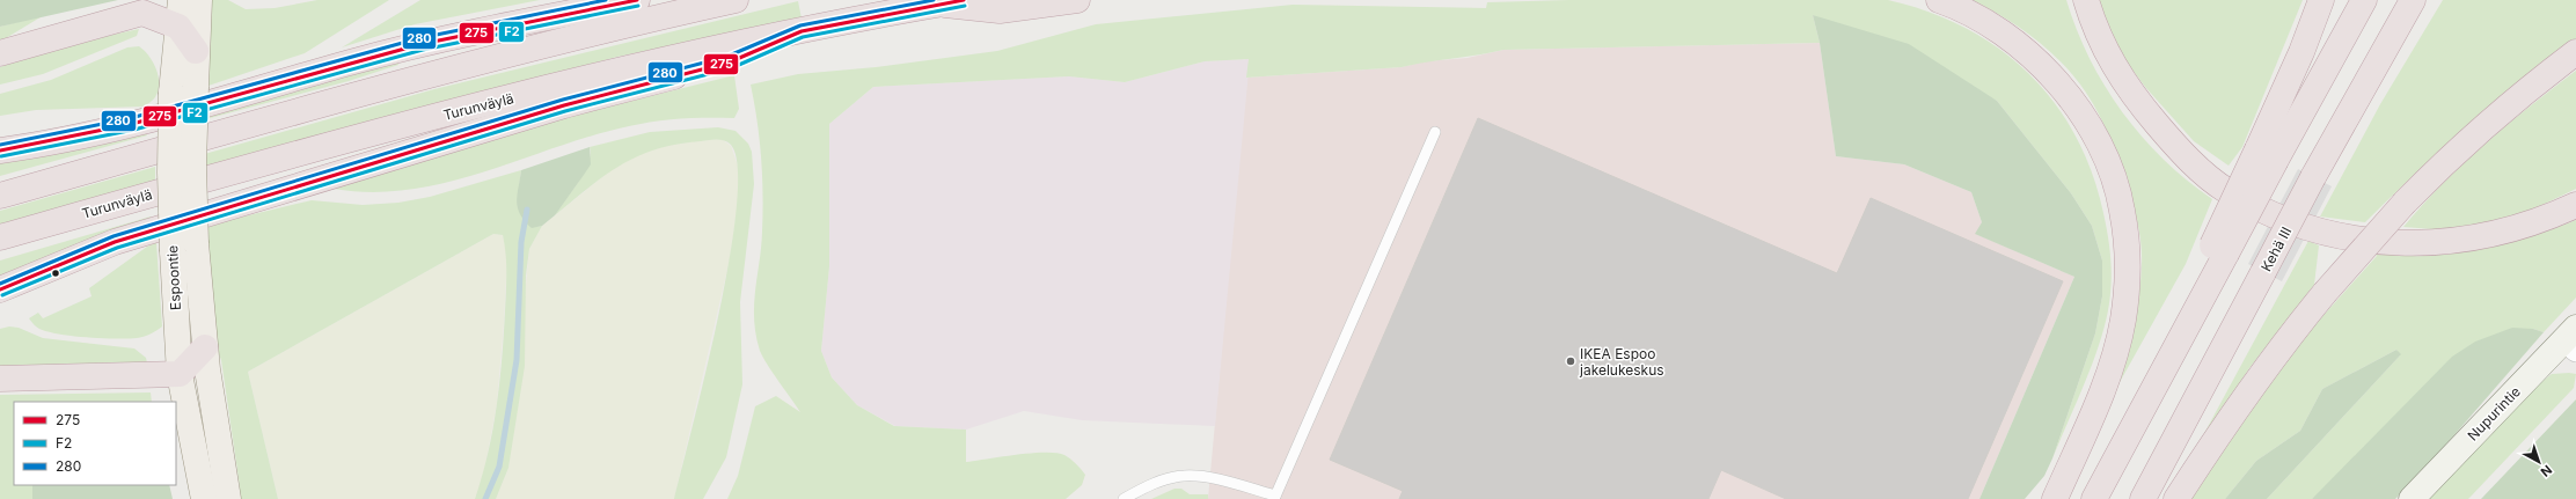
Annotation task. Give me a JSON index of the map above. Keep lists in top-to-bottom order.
{
  "streets": {
    "highway": ["Turunväylä", "Kehä III"],
    "main road": ["Espoontie", "Nupurintie"]
  },
  "places": ["IKEA Espoo jakelukeskus"],
  "lines": ["transit line 275", "transit line 280", "transit line F2"],
  "legend": ["275", "F2", "280"],
  "north": "bottom right"
}
